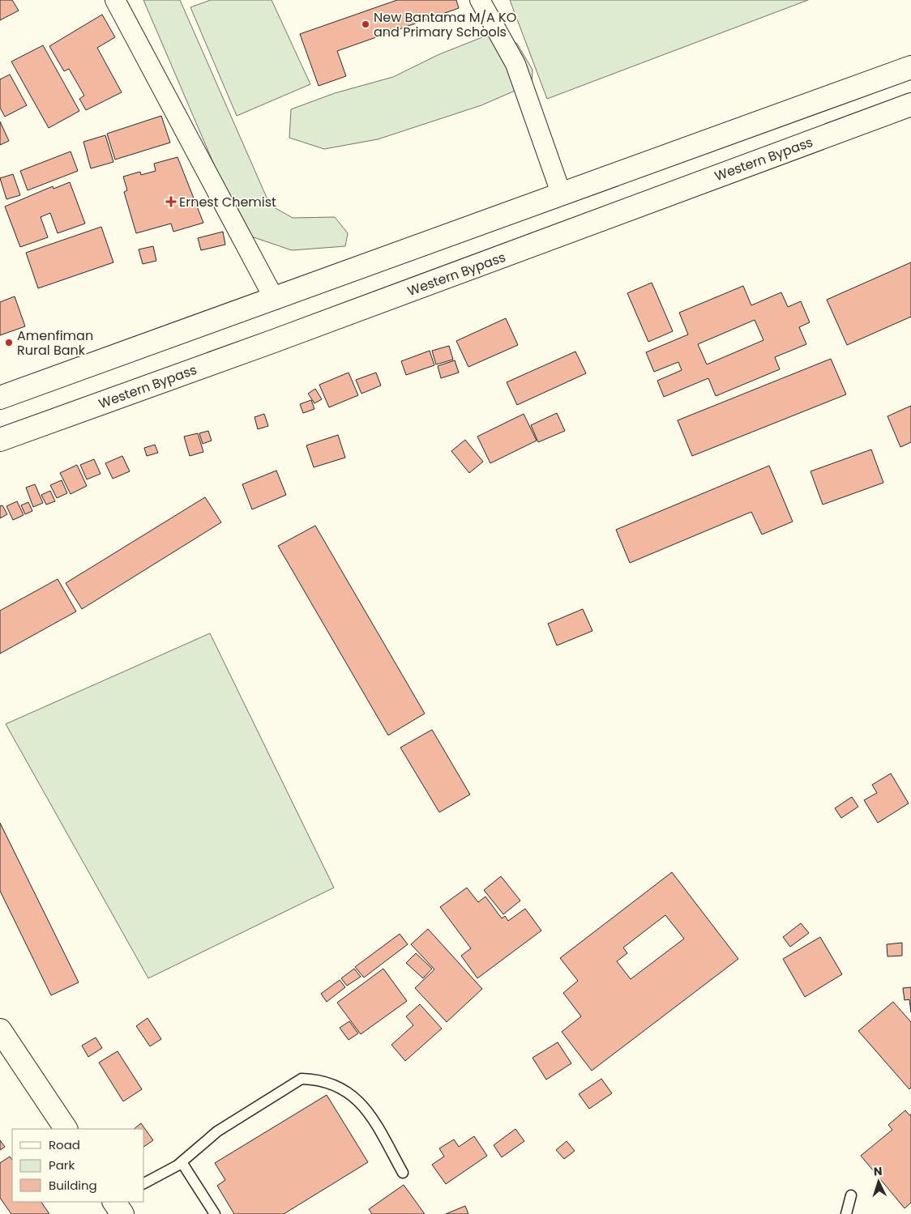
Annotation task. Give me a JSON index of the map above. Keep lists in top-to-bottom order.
{
  "streets": {
    "main road": ["Western Bypass"]
  },
  "places": {
    "other": ["New Bantama M/A KO and Primary Schools", "Amenfiman Rural Bank"],
    "health": ["Ernest Chemist"]
  },
  "legend": ["Road", "Park", "Building"],
  "north": "top"
}
